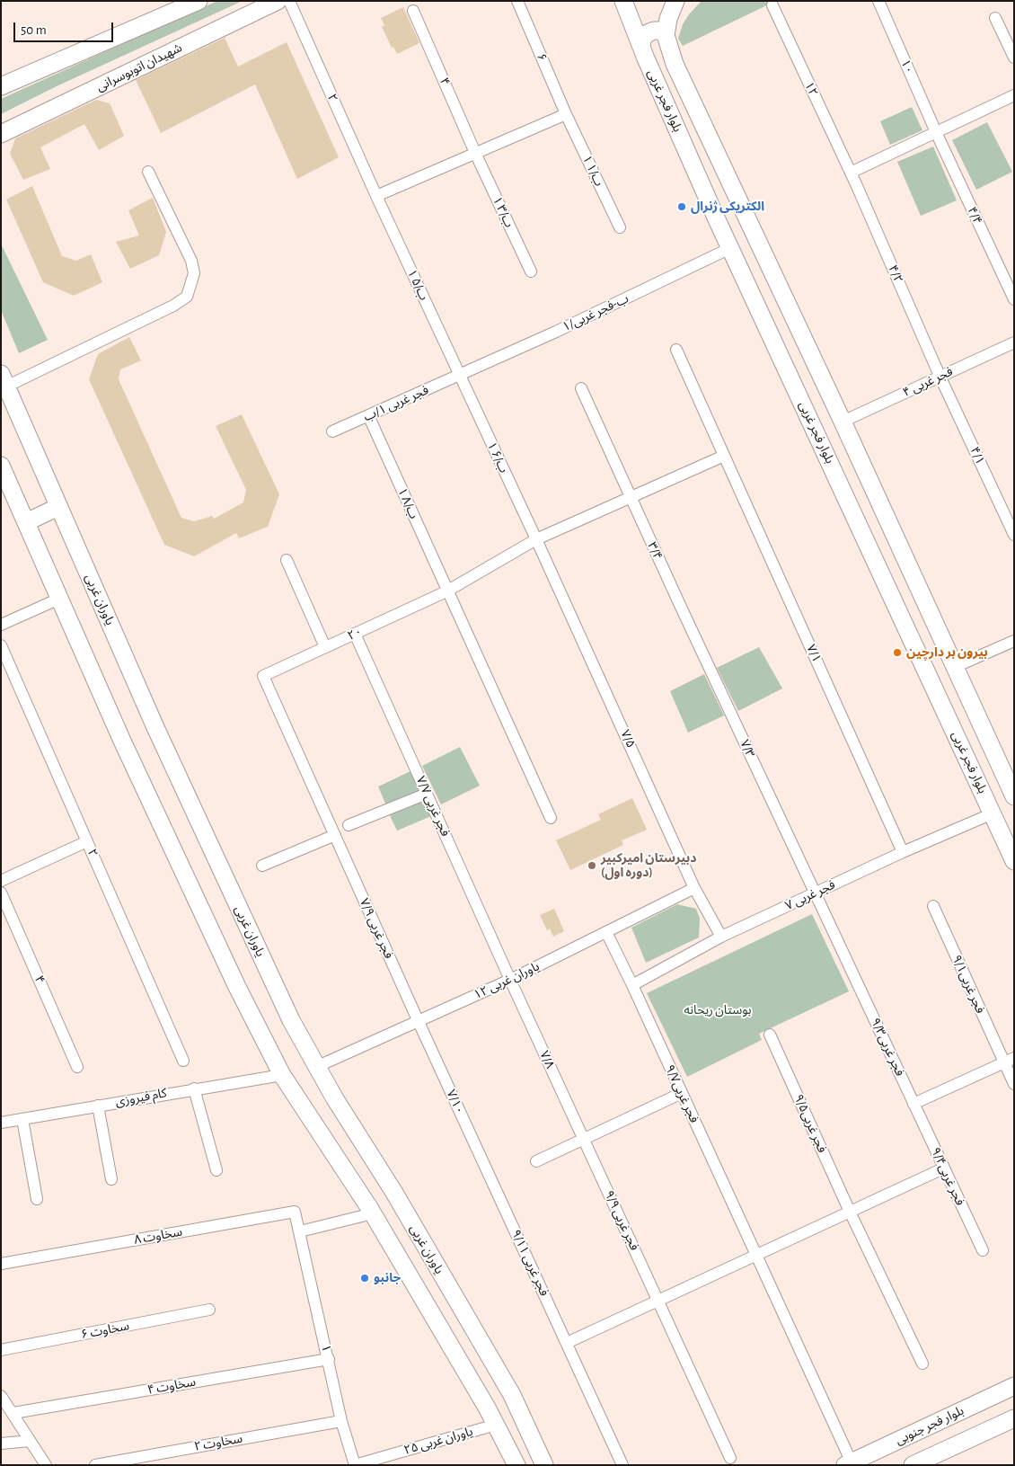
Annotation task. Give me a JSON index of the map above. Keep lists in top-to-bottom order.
{
  "streets": {
    "main road": [
      "شهیدان اتوبوسرانی",
      "بلوار فجر غربی",
      "یاوران غربی",
      "بلوار فجر جنوبی"
    ],
    "street": [
      "۶",
      "۱۰",
      "۴",
      "۱۲",
      "۲",
      "۱ ب/۱",
      "۱ ب/۳",
      "۴/۴",
      "۴/۲",
      "۱ ب/۵",
      "۱/ب-فجر غربی",
      "۴ فجر غربی",
      "فجر غربی ۱/ب",
      "۴/۱",
      "۱ ب/۶",
      "۱ ب/۸",
      "۳/۴",
      "۲۰",
      "۷/۱",
      "۷/۵",
      "۷/۳",
      "۷/۷ فجر غربی",
      "۷ فجر غربی",
      "۷/۹ فجر غربی",
      "۱۲ یاوران غربی",
      "فجر غربی۹/۱",
      "فجر غربی۹/۳",
      "۷/۸",
      "فجر غربی۹/۷",
      "کام فیروزی",
      "۷/۱۰",
      "فجر غربی۹/۵",
      "فجر غربی۹/۴",
      "۹/۹ فجر غربی",
      "سخاوت ۸",
      "۹/۱۱ فجر غربی",
      "سخاوت ۶",
      "۱",
      "سخاوت ۴",
      "یاوران غربی ۲۵",
      "سخاوت ۲"
    ]
  },
  "crossings": [
    ["۶", "۱ ب/۱"],
    ["۱۰", "۴/۴"],
    ["۴", "۱ ب/۳"],
    ["۱۲", "۴/۲"],
    ["۲", "۱ ب/۵"],
    ["بلوار فجر غربی", "۱/ب-فجر غربی"],
    ["بلوار فجر غربی", "۴ فجر غربی"],
    ["بلوار فجر غربی", "۷ فجر غربی"],
    ["۴/۲", "۴ فجر غربی"],
    ["۴/۲", "۴/۱"],
    ["۱ ب/۵", "۱/ب-فجر غربی"],
    ["۱ ب/۵", "فجر غربی ۱/ب"],
    ["۱ ب/۵", "۱ ب/۶"],
    ["۱/ب-فجر غربی", "فجر غربی ۱/ب"],
    ["۱/ب-فجر غربی", "۱ ب/۶"],
    ["۴ فجر غربی", "۴/۱"],
    ["فجر غربی ۱/ب", "۱ ب/۶"],
    ["فجر غربی ۱/ب", "۱ ب/۸"],
    ["۱ ب/۶", "۲۰"],
    ["۱ ب/۶", "۷/۵"],
    ["۱ ب/۸", "۲۰"],
    ["۳/۴", "۲۰"],
    ["۳/۴", "۷/۳"],
    ["یاوران غربی", "۱۲ یاوران غربی"],
    ["۲۰", "۷/۱"],
    ["۲۰", "۷/۵"],
    ["۲۰", "۷/۷ فجر غربی"],
    ["۲۰", "۷/۹ فجر غربی"],
    ["۷/۱", "۷ فجر غربی"],
    ["۷/۵", "۷ فجر غربی"],
    ["۷/۵", "۱۲ یاوران غربی"],
    ["۷/۳", "۷ فجر غربی"],
    ["۷/۳", "فجر غربی۹/۳"],
    ["۷/۷ فجر غربی", "۱۲ یاوران غربی"],
    ["۷/۷ فجر غربی", "۷/۸"],
    ["۷ فجر غربی", "فجر غربی۹/۷"],
    ["۷/۹ فجر غربی", "۱۲ یاوران غربی"],
    ["۷/۹ فجر غربی", "۷/۱۰"],
    ["۱۲ یاوران غربی", "۷/۸"],
    ["۱۲ یاوران غربی", "فجر غربی۹/۷"],
    ["۱۲ یاوران غربی", "۷/۱۰"],
    ["فجر غربی۹/۳", "فجر غربی۹/۴"],
    ["۷/۸", "۹/۹ فجر غربی"],
    ["فجر غربی۹/۷", "بلوار فجر جنوبی"],
    ["۷/۱۰", "۹/۱۱ فجر غربی"],
    ["سخاوت ۸", "۱"],
    ["۱", "سخاوت ۴"],
    ["۱", "یاوران غربی ۲۵"],
    ["۱", "سخاوت ۲"]
  ],
  "parks": ["بوستان ریحانه"],
  "places": [
    "الکتریکی ژنرال",
    "بیرون بر دارچین",
    "دبیرستان امیرکبیر (دوره اول)",
    "جانبو"
  ],
  "scale_bar": "50 m"
}
